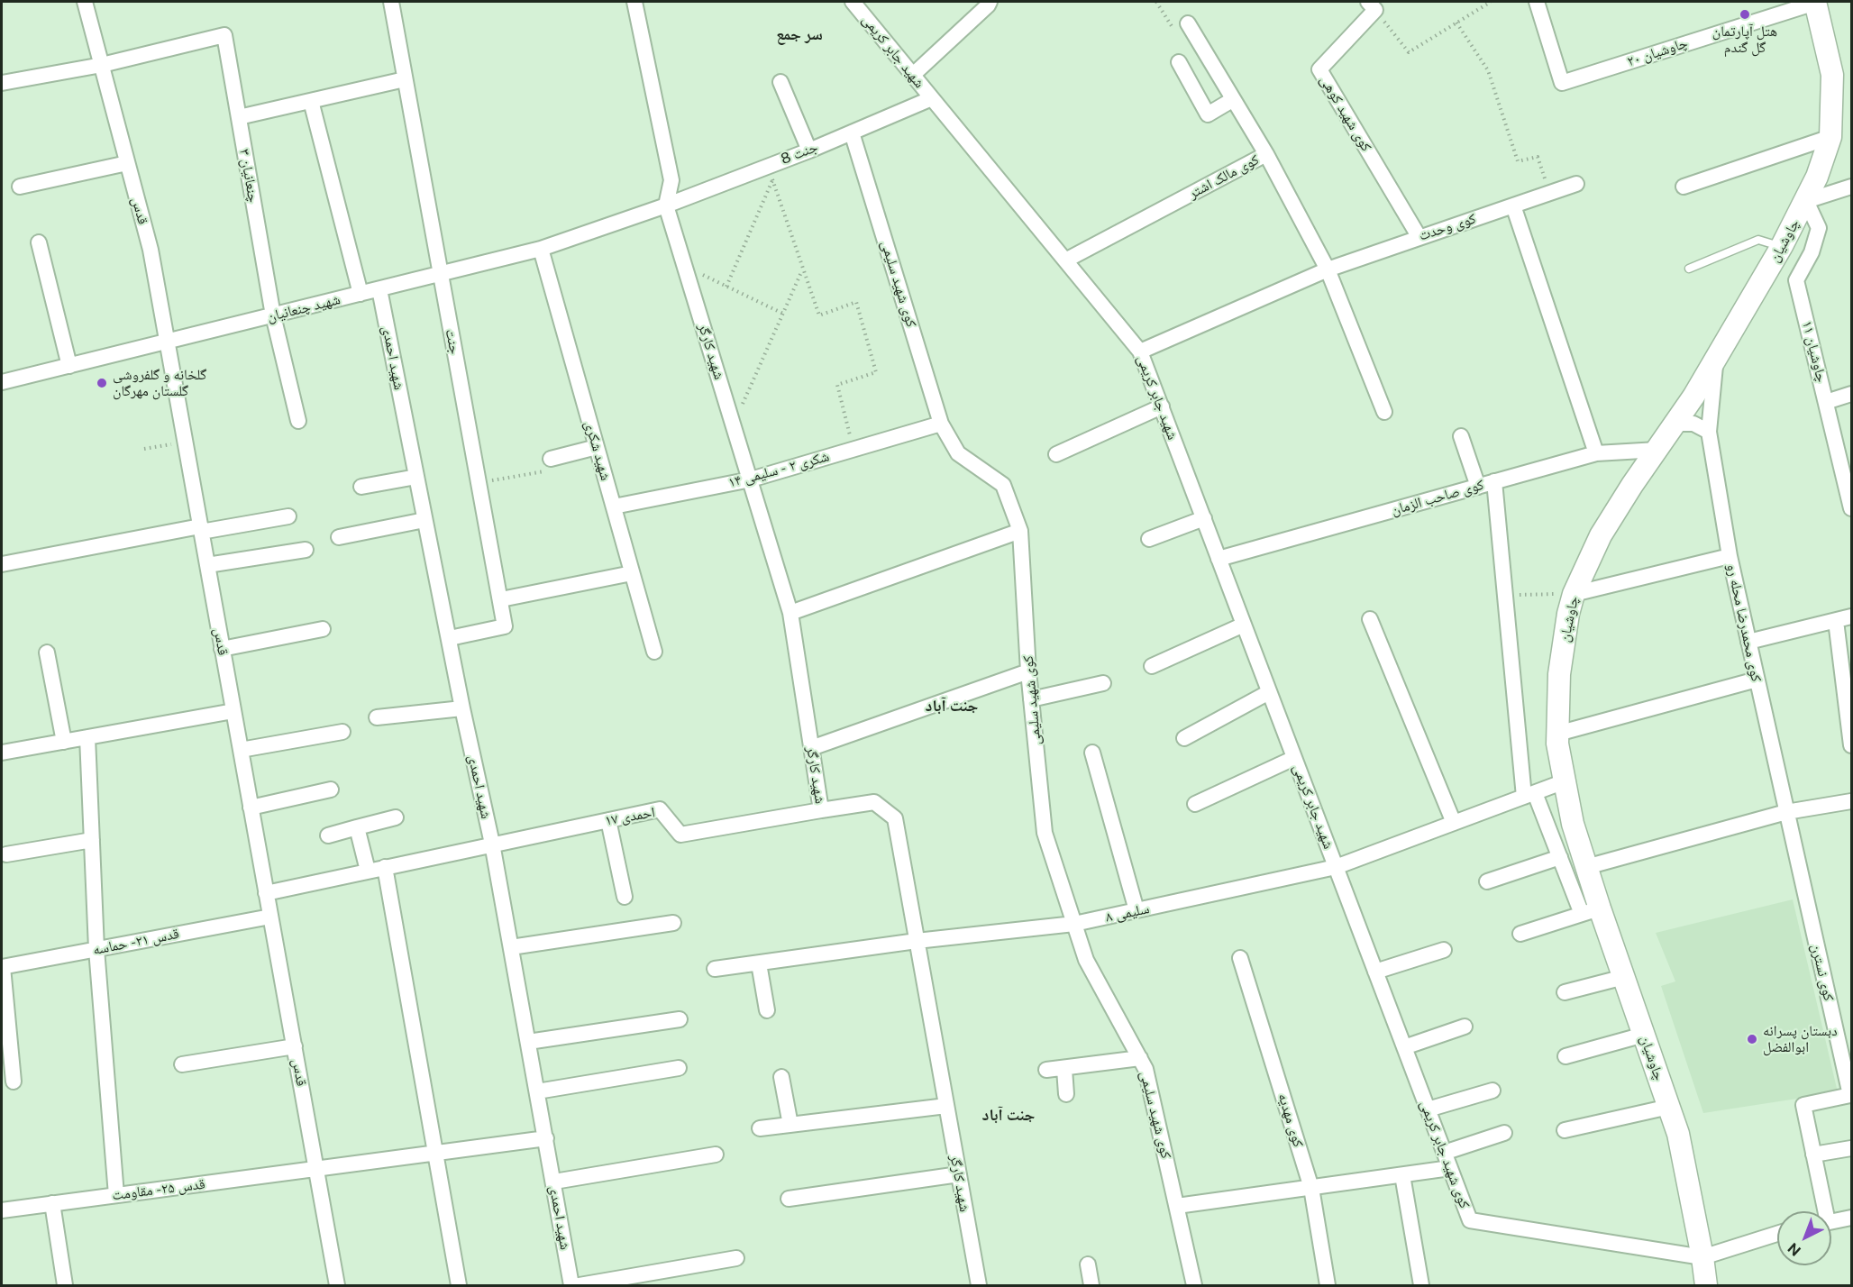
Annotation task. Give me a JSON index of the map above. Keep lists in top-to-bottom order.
{
  "streets": {
    "main road": ["چاوشیان"],
    "street": [
      "شهید جابر کریمی",
      "چاوشیان ۲۰",
      "کوی شهید کوهی",
      "جنت 8",
      "چنعانیان ۳",
      "کوی مالک اشتر",
      "قدس",
      "کوی وحدت",
      "کوی شهید سلیمی",
      "شهید چنعانیان",
      "جنت",
      "شهید کارگر",
      "چاوشیان ۱۱",
      "شهید احمدی",
      "شهید شکری",
      "شکری ۲ - سلیمی ۱۴",
      "کوی صاحب الزمان",
      "کوی محمدرضا محله رو",
      "احمدی ۱۷",
      "سلیمی ۸",
      "قدس ۲۱- حماسه",
      "کوی نسترن",
      "کوی مهدیه",
      "کوی شهید جابر کریمی",
      "قدس ۲۵- مقاومت"
    ]
  },
  "crossings": [
    ["شهید جابر کریمی", "جنت 8"],
    ["شهید جابر کریمی", "کوی مالک اشتر"],
    ["شهید جابر کریمی", "کوی وحدت"],
    ["شهید جابر کریمی", "کوی صاحب الزمان"],
    ["شهید جابر کریمی", "سلیمی ۸"],
    ["شهید جابر کریمی", "کوی شهید جابر کریمی"],
    ["چاوشیان ۲۰", "چاوشیان"],
    ["کوی شهید کوهی", "کوی وحدت"],
    ["جنت 8", "کوی شهید سلیمی"],
    ["جنت 8", "شهید چنعانیان"],
    ["جنت 8", "شهید کارگر"],
    ["جنت 8", "شهید شکری"],
    ["چنعانیان ۳", "قدس"],
    ["چنعانیان ۳", "شهید چنعانیان"],
    ["کوی مالک اشتر", "کوی وحدت"],
    ["قدس", "شهید چنعانیان"],
    ["قدس", "احمدی ۱۷"],
    ["قدس", "قدس ۲۱- حماسه"],
    ["قدس", "قدس ۲۵- مقاومت"],
    ["چاوشیان", "چاوشیان ۱۱"],
    ["چاوشیان", "کوی صاحب الزمان"],
    ["چاوشیان", "کوی محمدرضا محله رو"],
    ["چاوشیان", "سلیمی ۸"],
    ["چاوشیان", "کوی شهید جابر کریمی"],
    ["کوی شهید سلیمی", "شکری ۲ - سلیمی ۱۴"],
    ["کوی شهید سلیمی", "سلیمی ۸"],
    ["شهید چنعانیان", "جنت"],
    ["شهید چنعانیان", "شهید احمدی"],
    ["شهید چنعانیان", "شهید شکری"],
    ["جنت", "شهید احمدی"],
    ["شهید کارگر", "شکری ۲ - سلیمی ۱۴"],
    ["شهید کارگر", "احمدی ۱۷"],
    ["شهید کارگر", "سلیمی ۸"],
    ["شهید احمدی", "احمدی ۱۷"],
    ["شهید احمدی", "قدس ۲۵- مقاومت"],
    ["شهید شکری", "شکری ۲ - سلیمی ۱۴"],
    ["کوی محمدرضا محله رو", "کوی نسترن"],
    ["سلیمی ۸", "کوی شهید جابر کریمی"]
  ],
  "districts": ["سر جمع", "جنت آباد", "جنت آباد"],
  "places": ["هتل آپارتمان گل گندم", "گلخانه و گلفروشی گلستان مهرگان", "دبستان پسرانه ابوالفضل"],
  "north": "bottom left"
}
